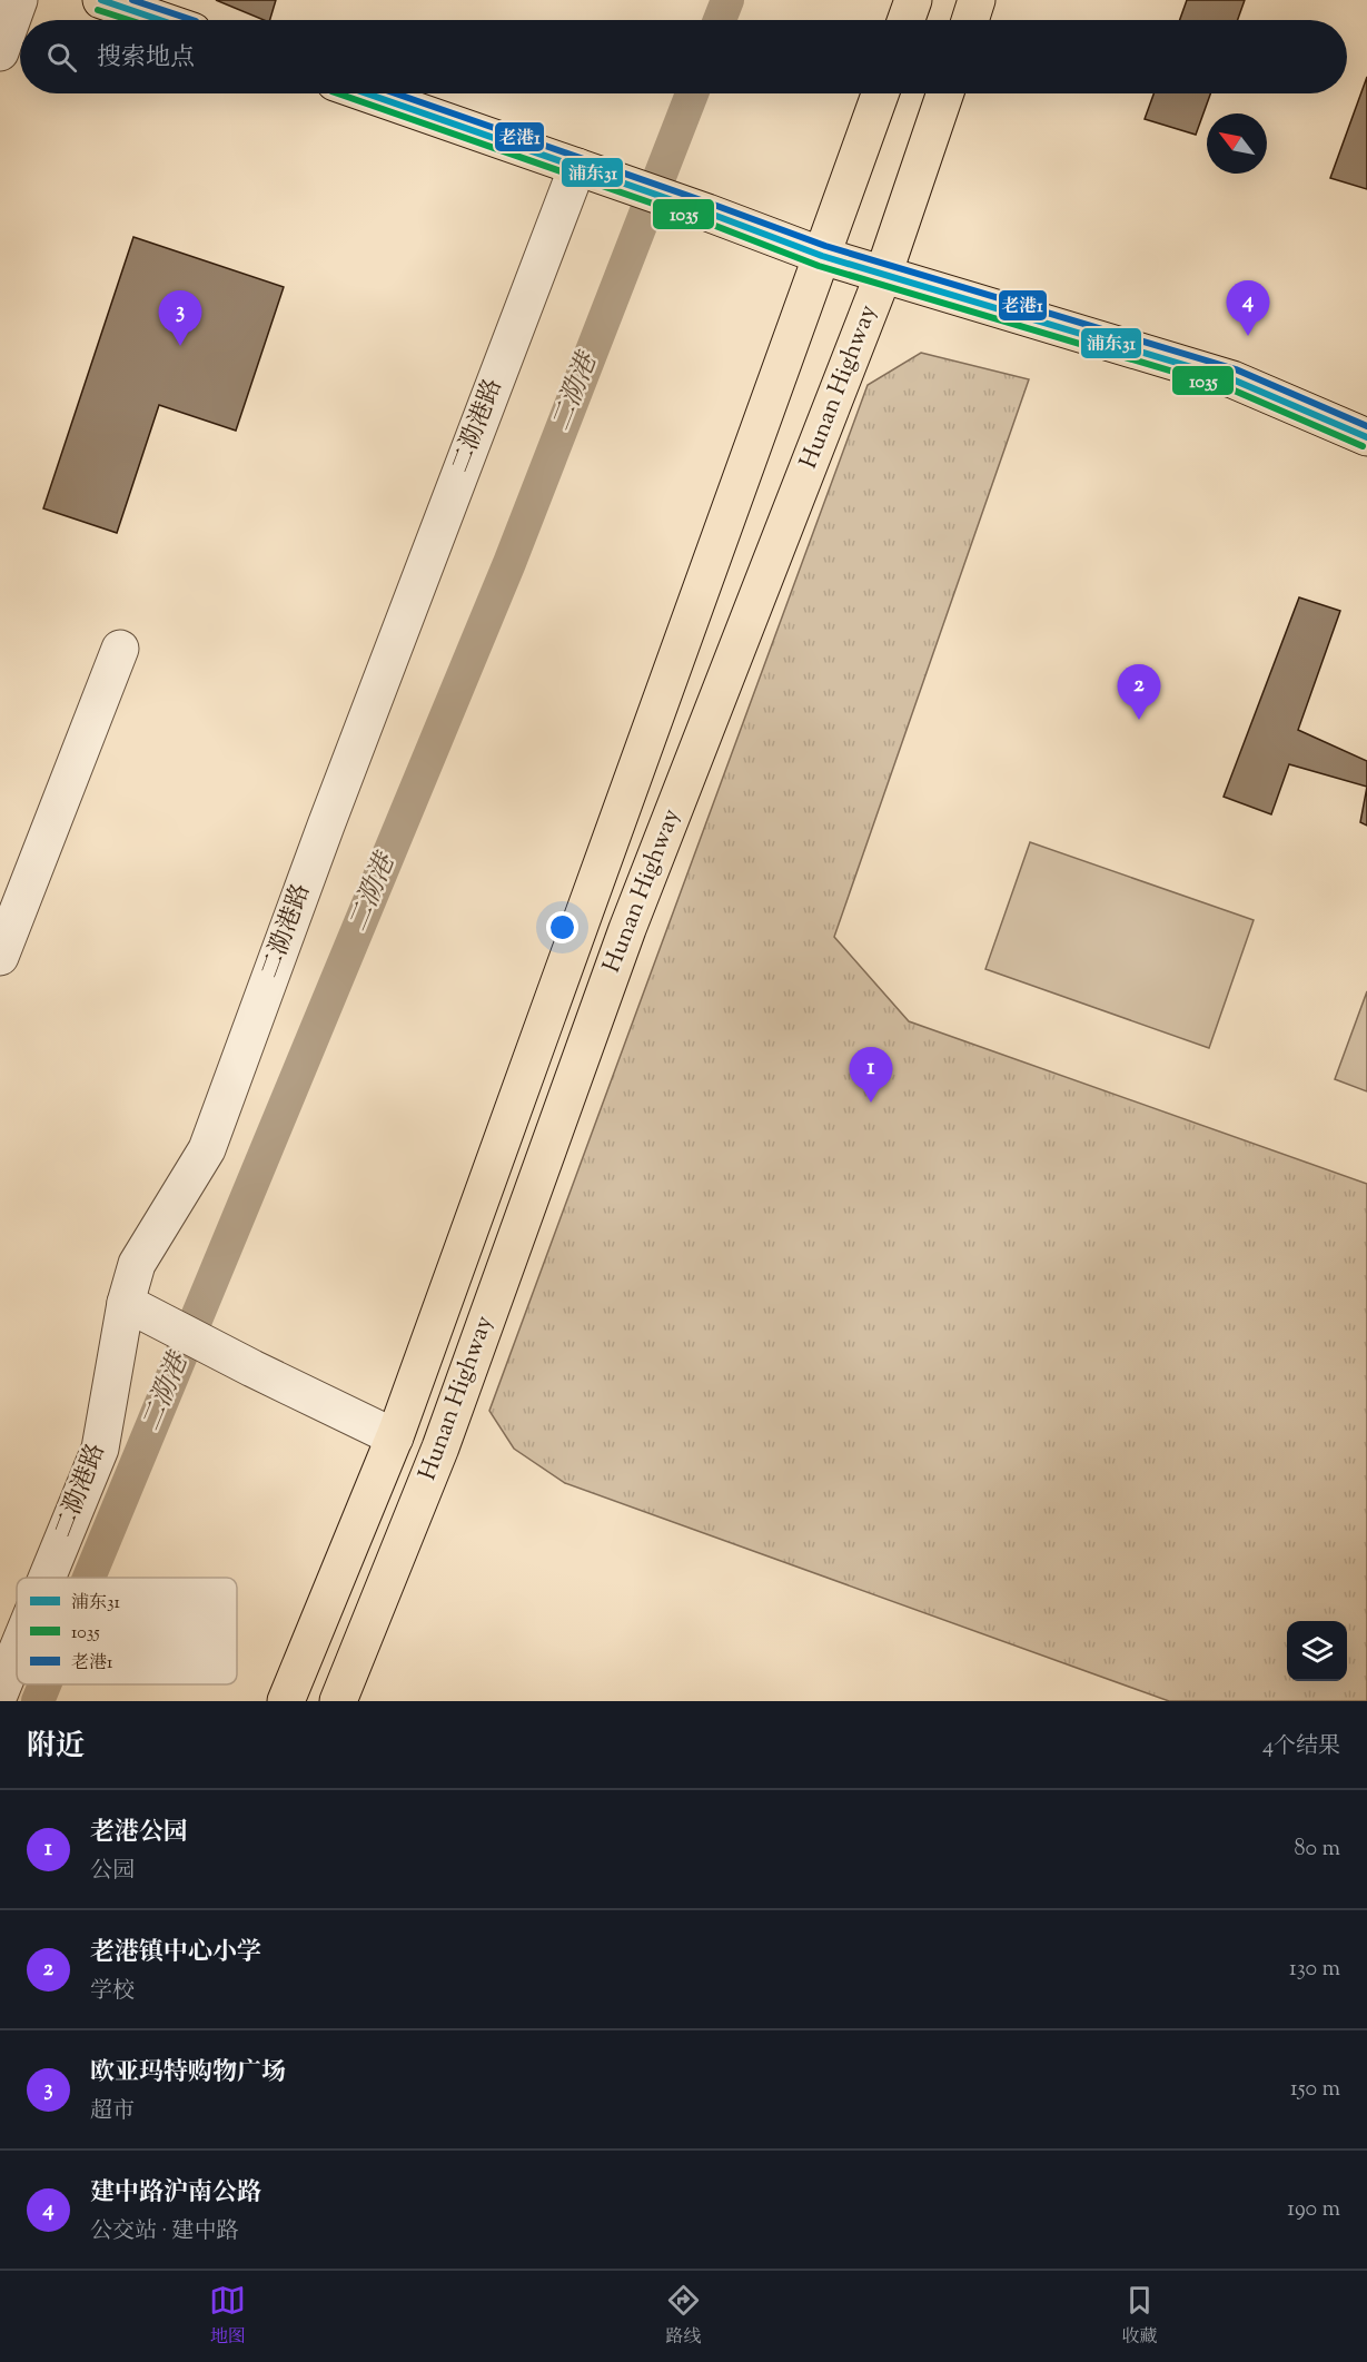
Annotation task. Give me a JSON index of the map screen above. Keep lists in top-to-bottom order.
{
  "streets": {
    "main road": ["Hunan Highway"],
    "street": ["二泐港路"]
  },
  "water": ["二泐港"],
  "lines": ["transit line 浦东31", "transit line 老港1", "transit line 1035"],
  "legend": ["浦东31", "1035", "老港1"],
  "north": "top left",
  "page": {
    "search": "搜索地点",
    "pins": [
      "4",
      "3",
      "2",
      "1"
    ],
    "heading": ["附近", "4个结果"],
    "list": [
      {
        "mark": "1",
        "name": "老港公园",
        "note": "公园",
        "value": "80 m"
      },
      {
        "mark": "2",
        "name": "老港镇中心小学",
        "note": "学校",
        "value": "130 m"
      },
      {
        "mark": "3",
        "name": "欧亚玛特购物广场",
        "note": "超市",
        "value": "150 m"
      },
      {
        "mark": "4",
        "name": "建中路沪南公路",
        "note": "公交站 · 建中路",
        "value": "190 m"
      }
    ],
    "nav": ["地图", "路线", "收藏"]
  }
}
